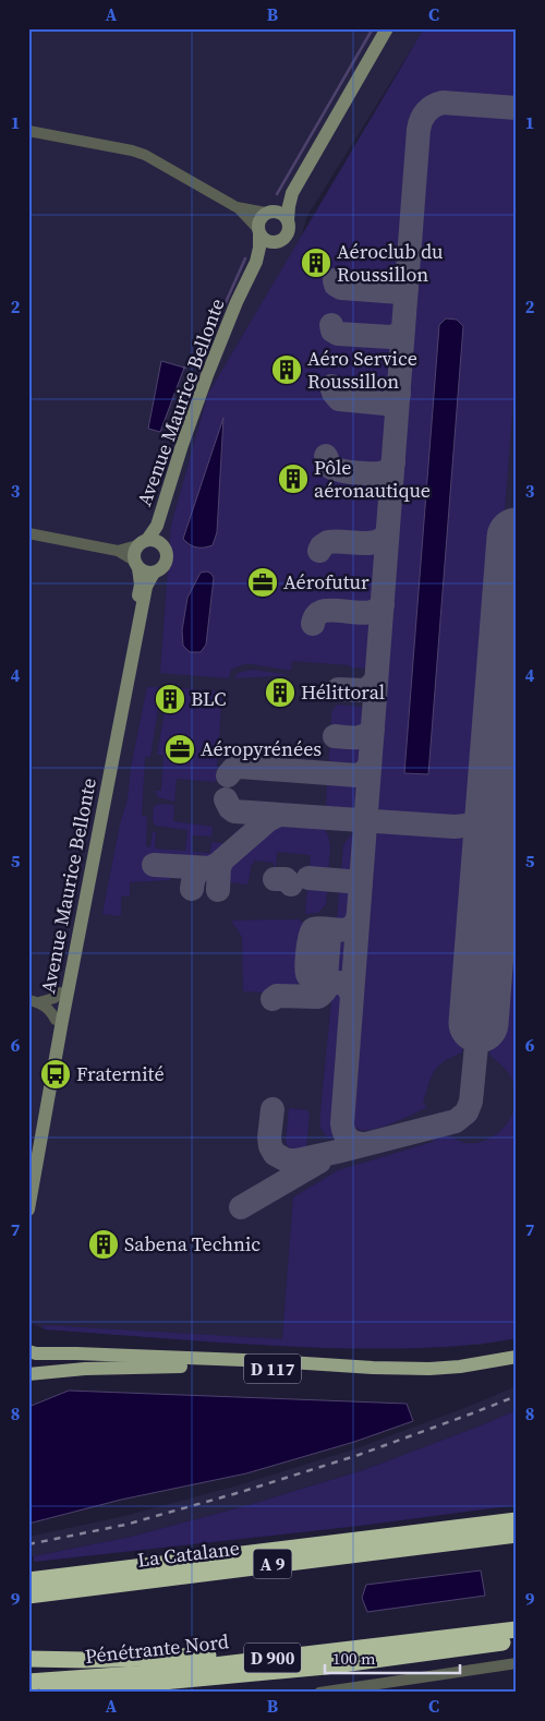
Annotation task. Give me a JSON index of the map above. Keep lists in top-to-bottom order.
{
  "streets": {
    "highway": [
      "La Catalane",
      "A 9",
      "Pénétrante Nord",
      "D 900"
    ],
    "main road": ["D 117"],
    "street": ["Avenue Maurice Bellonte"]
  },
  "places": {
    "building": [
      "Aéroclub du Roussillon",
      "Aéro Service Roussillon",
      "Pôle aéronautique",
      "Hélittoral",
      "BLC",
      "Sabena Technic"
    ],
    "office": ["Aérofutur", "Aéropyrénées"],
    "bus stop": ["Fraternité"]
  },
  "scale_bar": "100 m",
  "grid": {
    "columns": ["A", "B", "C"],
    "rows": [
      "1",
      "2",
      "3",
      "4",
      "5",
      "6",
      "7",
      "8",
      "9"
    ]
  }
}
